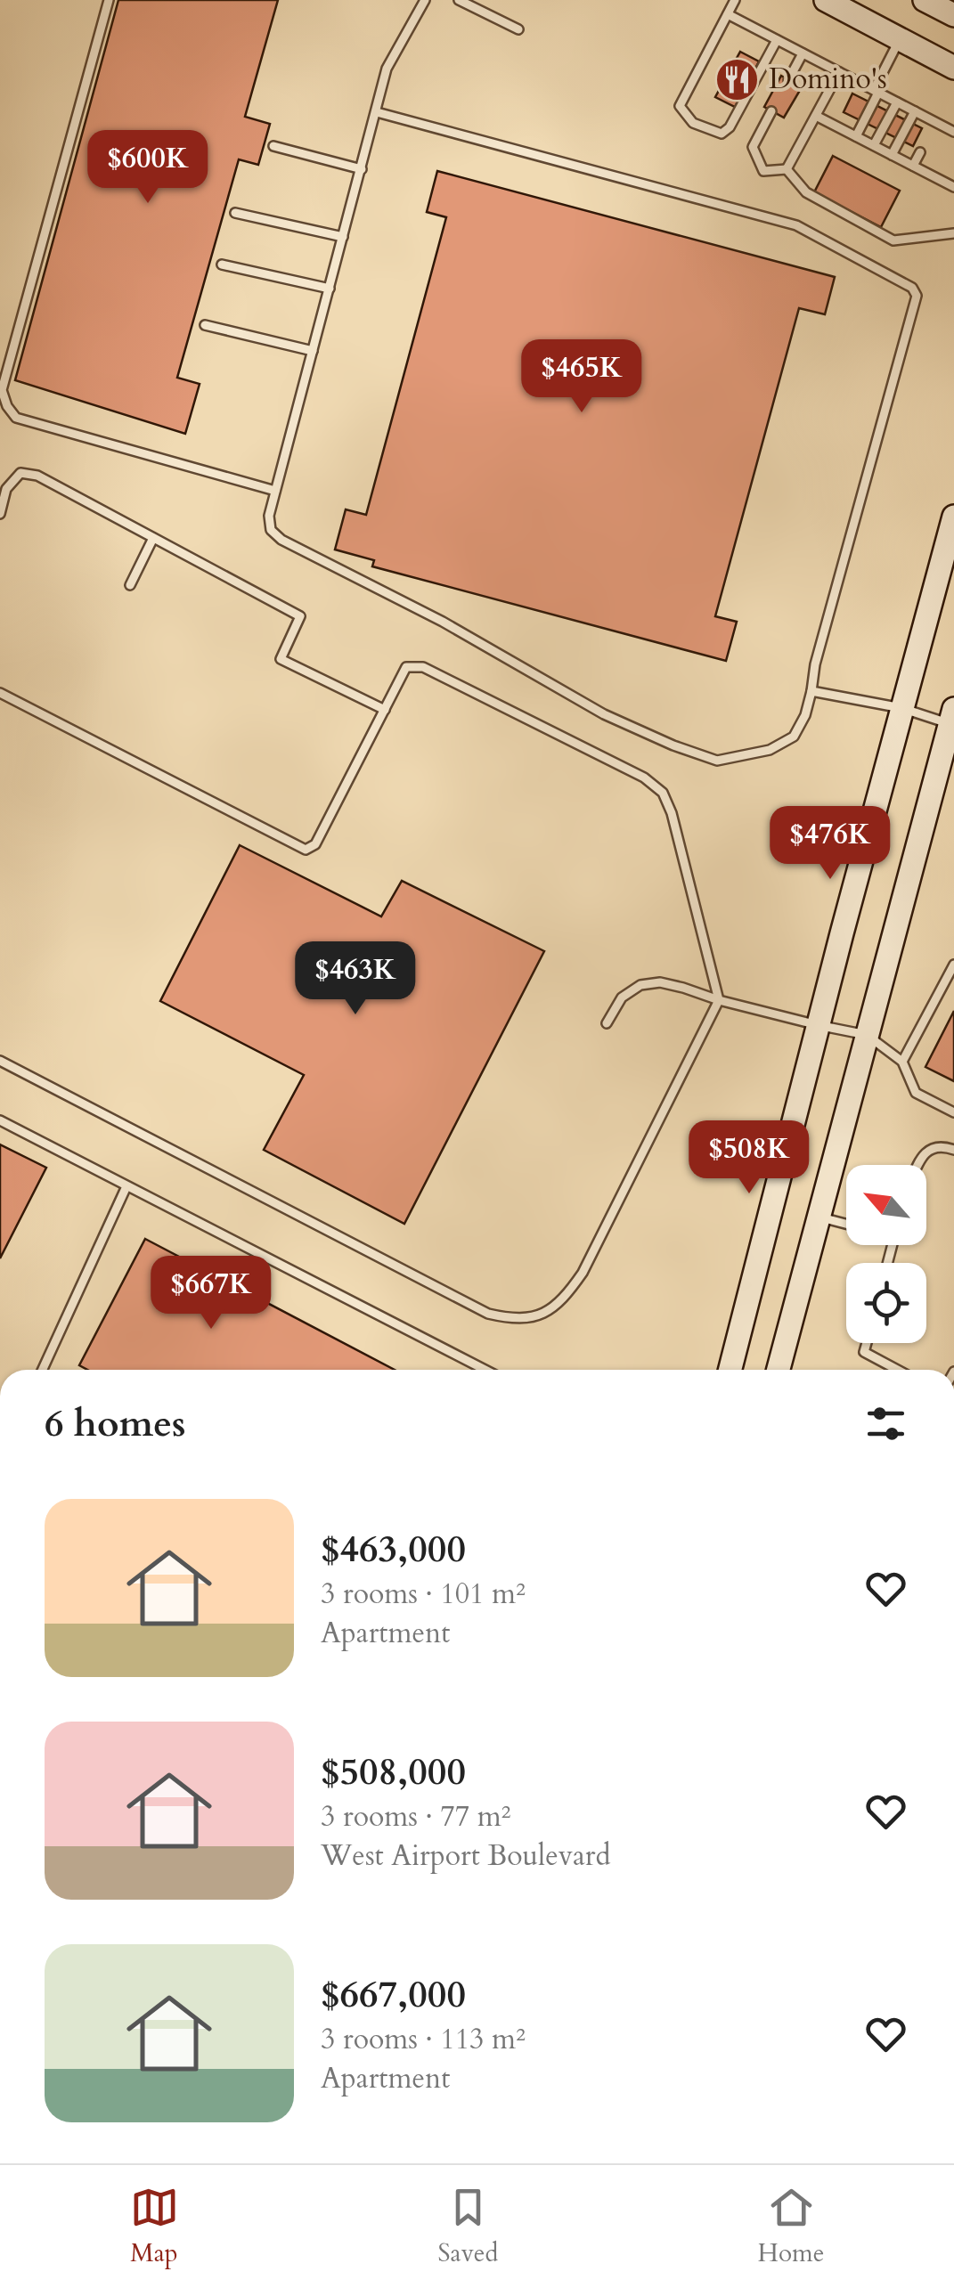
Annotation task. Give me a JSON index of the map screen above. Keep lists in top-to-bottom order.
{
  "places": {
    "restaurant": ["Domino's"]
  },
  "north": "top left",
  "page": {
    "price": [
      "$600K",
      "$465K",
      "$476K",
      "$463K",
      "$508K",
      "$667K"
    ],
    "heading": "6 homes",
    "list": [
      {
        "name": "$463,000",
        "note": "3 rooms · 101 m² · Apartment"
      },
      {
        "name": "$508,000",
        "note": "3 rooms · 77 m² · West Airport Boulevard"
      },
      {
        "name": "$667,000",
        "note": "3 rooms · 113 m² · Apartment"
      }
    ],
    "tabs": ["Map", "Saved", "Home"]
  }
}
